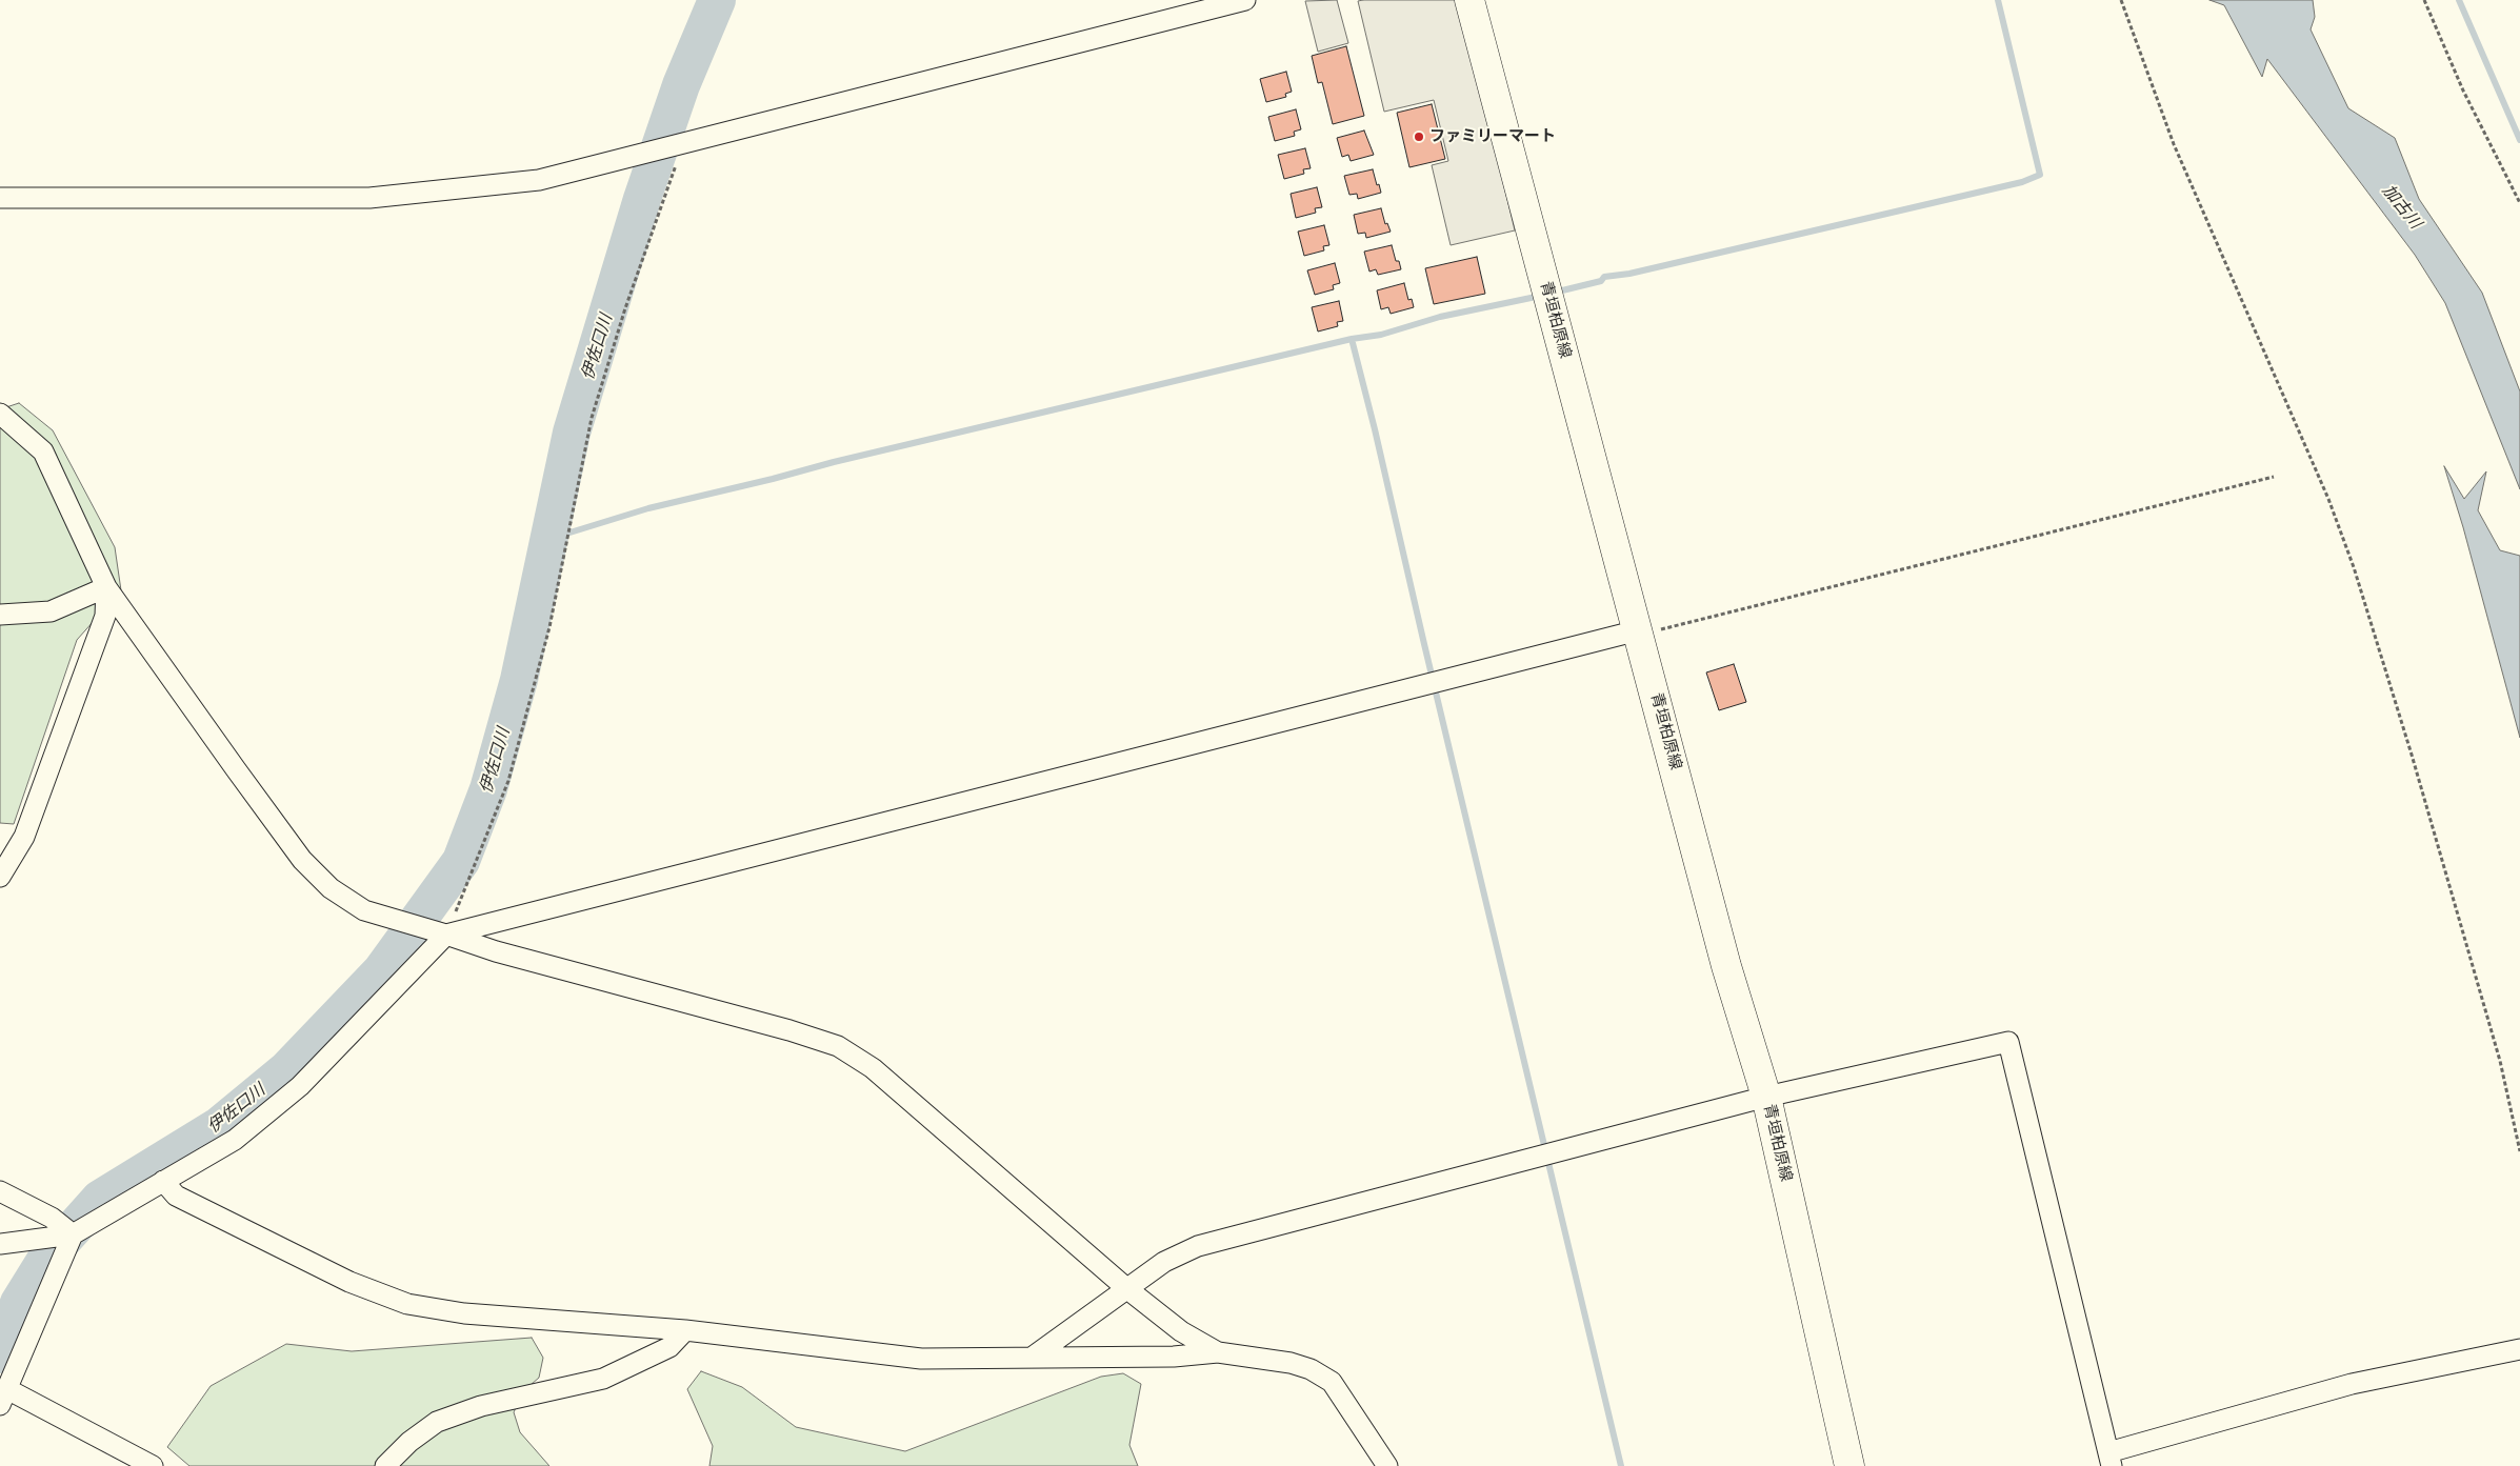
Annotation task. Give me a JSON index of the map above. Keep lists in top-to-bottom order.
{
  "streets": {
    "main road": ["青垣柏原線"]
  },
  "water": ["加古川", "伊佐口川"],
  "places": ["ファミリーマート"]
}
